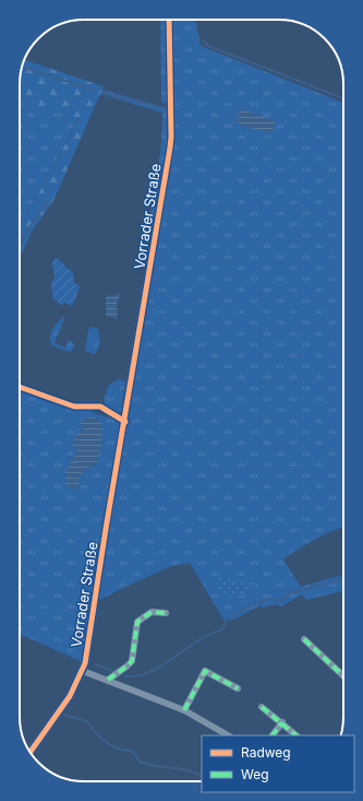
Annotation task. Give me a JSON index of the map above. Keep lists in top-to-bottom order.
{
  "streets": {
    "street": ["Vorrader Straße"]
  },
  "legend": ["Radweg", "Weg"]
}
